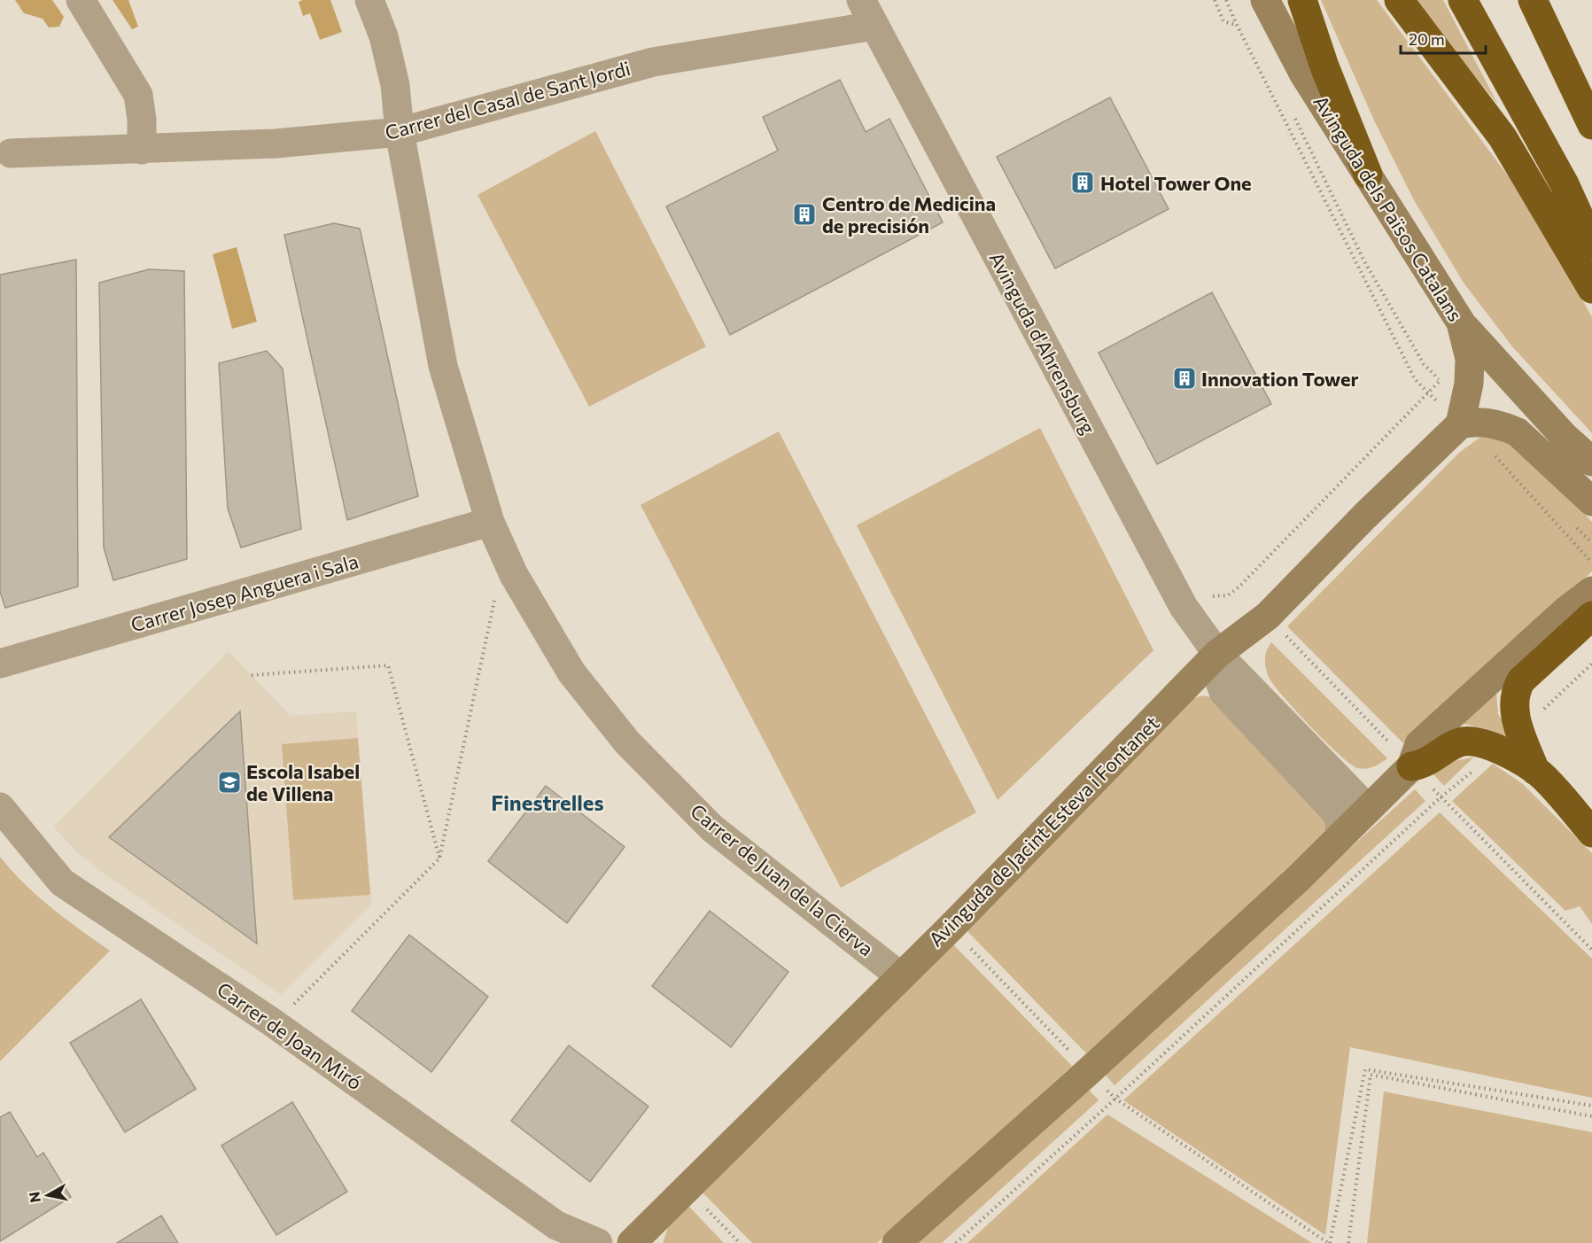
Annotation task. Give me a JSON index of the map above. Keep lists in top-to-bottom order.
{
  "streets": {
    "street": [
      "Carrer del Casal de Sant Jordi",
      "Avinguda dels Països Catalans",
      "Avinguda d'Ahrensburg",
      "Carrer Josep Anguera i Sala",
      "Avinguda de Jacint Esteva i Fontanet",
      "Carrer de Juan de la Cierva",
      "Carrer de Joan Miró"
    ]
  },
  "crossings": [
    ["Carrer del Casal de Sant Jordi", "Avinguda d'Ahrensburg"],
    ["Carrer del Casal de Sant Jordi", "Carrer de Juan de la Cierva"],
    ["Avinguda dels Països Catalans", "Avinguda de Jacint Esteva i Fontanet"],
    ["Avinguda d'Ahrensburg", "Avinguda de Jacint Esteva i Fontanet"],
    ["Carrer Josep Anguera i Sala", "Carrer de Juan de la Cierva"],
    ["Avinguda de Jacint Esteva i Fontanet", "Carrer de Juan de la Cierva"]
  ],
  "districts": ["Finestrelles"],
  "places": {
    "building": ["Hotel Tower One", "Centro de Medicina de precisión", "Innovation Tower"],
    "school or university": ["Escola Isabel de Villena"]
  },
  "scale_bar": "20 m",
  "north": "left"
}
